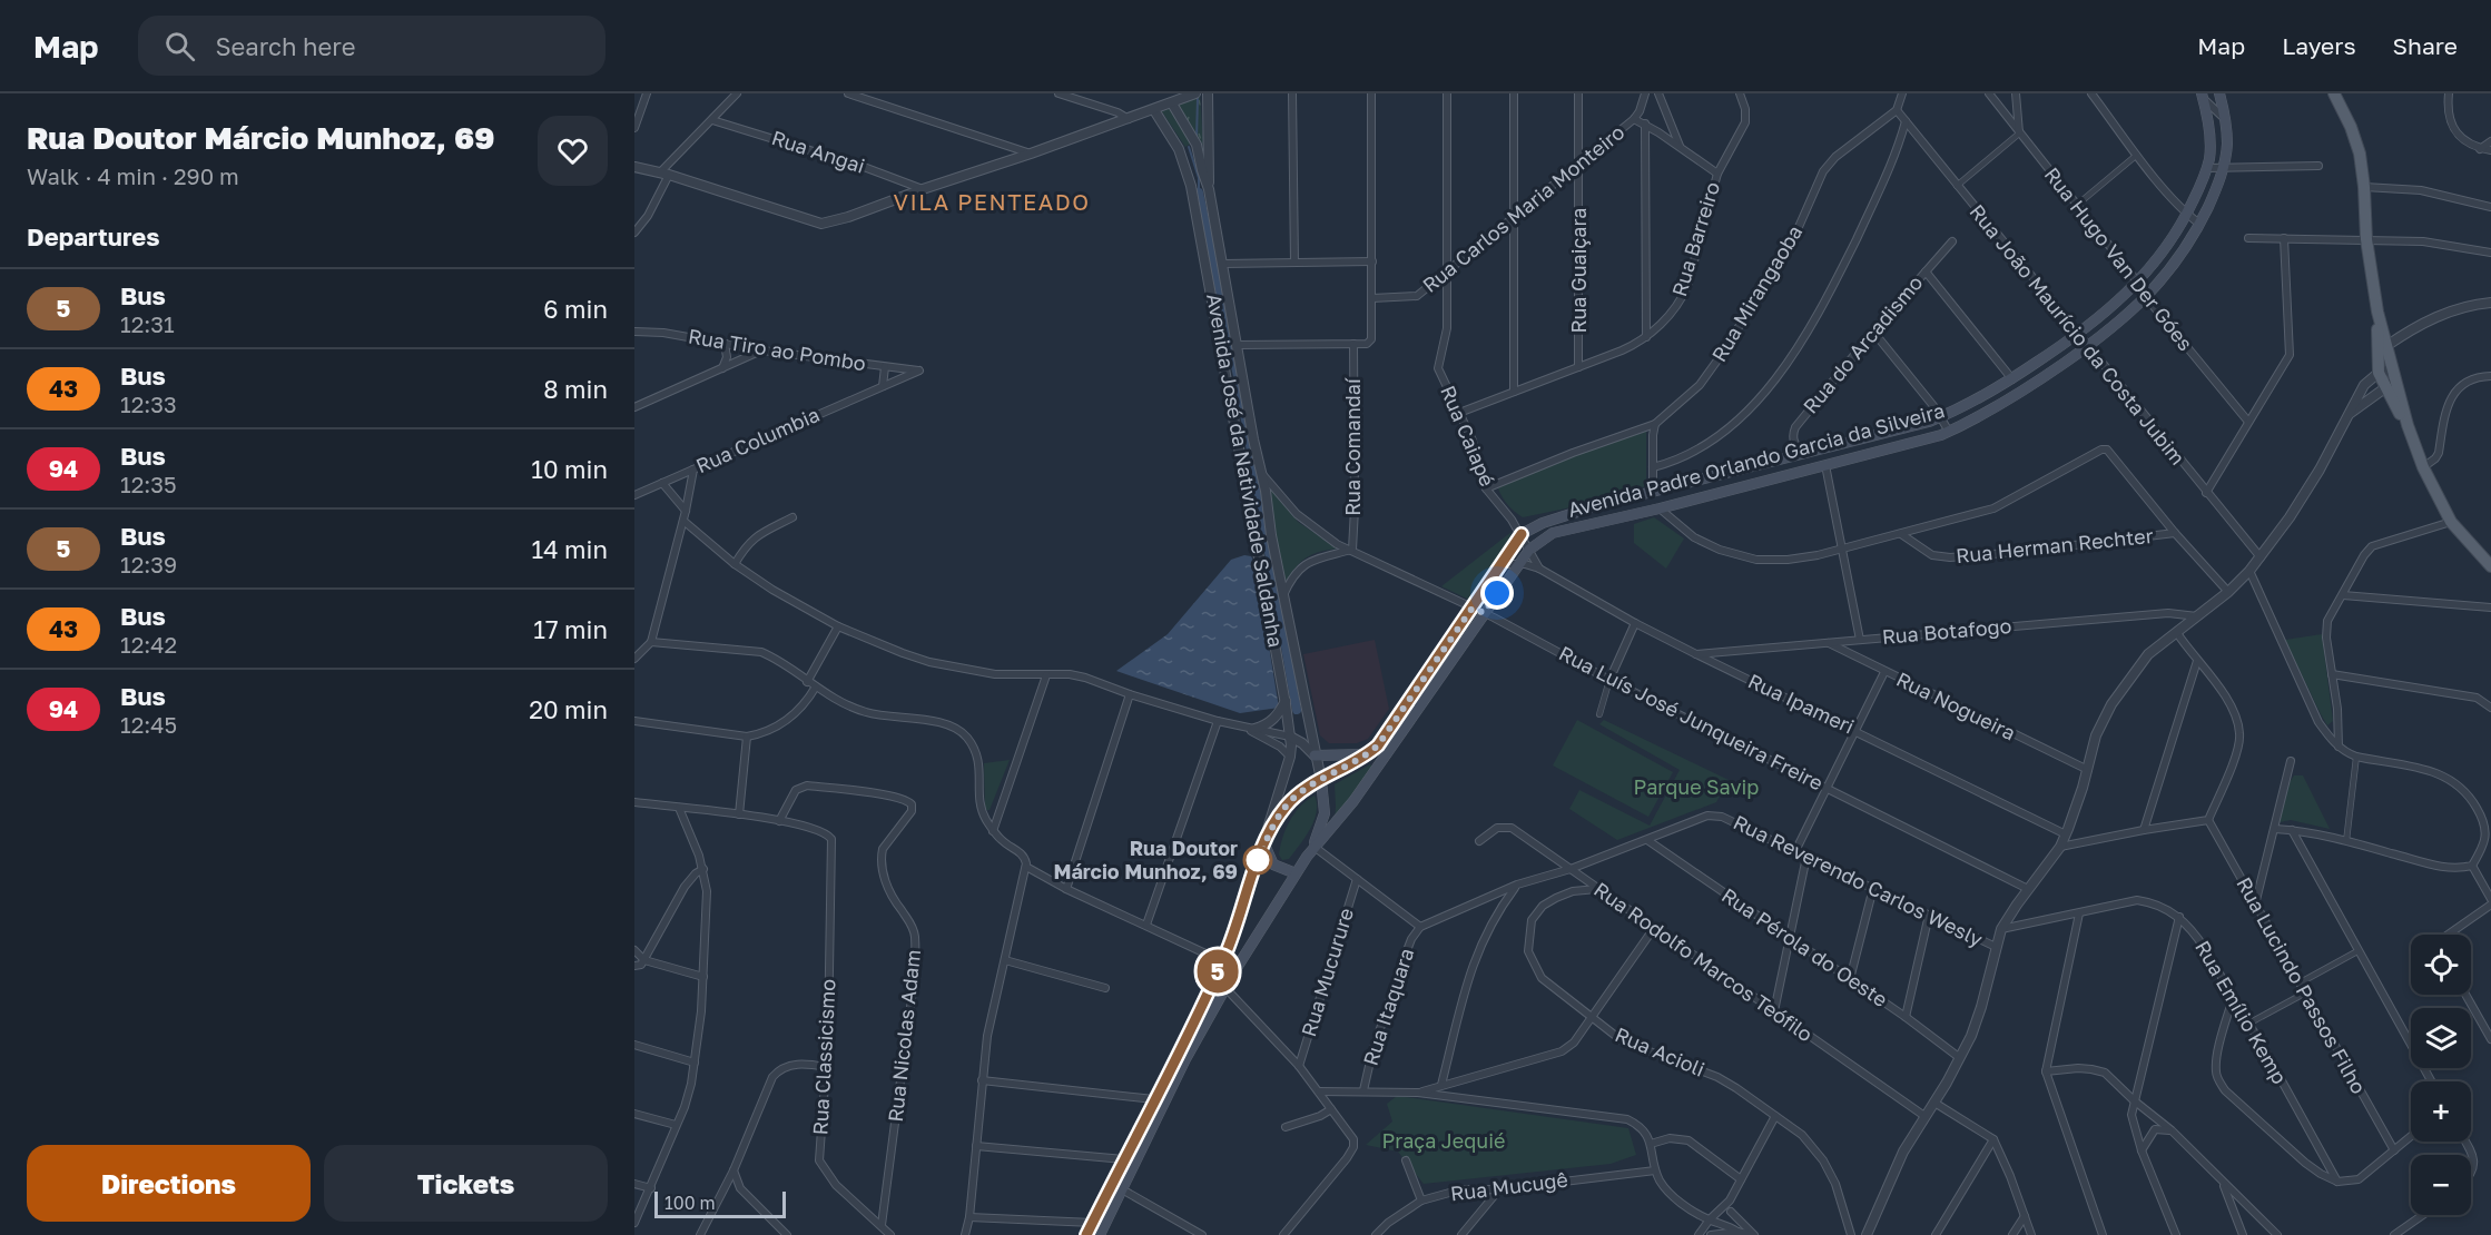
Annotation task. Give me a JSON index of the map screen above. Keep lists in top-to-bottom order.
{
  "streets": {
    "main road": ["Avenida Padre Orlando Garcia da Silveira"],
    "street": [
      "Rua Angai",
      "Rua Carlos Maria Monteiro",
      "Rua Barreiro",
      "Rua Hugo Van Der Góes",
      "Rua Guaiçara",
      "Rua Mirangaoba",
      "Rua João Maurício da Costa Jubim",
      "Rua do Arcadismo",
      "Rua Tiro ao Pombo",
      "Rua Caiapé",
      "Rua Columbia",
      "Rua Comandaí",
      "Avenida José da Natividade Saldanha",
      "Rua Herman Rechter",
      "Rua Botafogo",
      "Rua Ipameri",
      "Rua Nogueira",
      "Rua Luís José Junqueira Freire",
      "Rua Reverendo Carlos Wesly",
      "Rua Pérola do Oeste",
      "Rua Rodolfo Marcos Teófilo",
      "Rua Mucurure",
      "Rua Lucindo Passos Filho",
      "Rua Itaquara",
      "Rua Emílio Kemp",
      "Rua Nicolas Adam",
      "Rua Acioli",
      "Rua Classicismo",
      "Rua Mucugê"
    ]
  },
  "crossings": [
    ["Rua Carlos Maria Monteiro", "Rua Barreiro"],
    ["Rua Carlos Maria Monteiro", "Rua Guaiçara"],
    ["Rua Carlos Maria Monteiro", "Rua Caiapé"],
    ["Rua Barreiro", "Rua Guaiçara"],
    ["Rua Barreiro", "Rua Caiapé"],
    ["Rua Hugo Van Der Góes", "Avenida Padre Orlando Garcia da Silveira"],
    ["Rua Mirangaoba", "Rua João Maurício da Costa Jubim"],
    ["Rua João Maurício da Costa Jubim", "Avenida Padre Orlando Garcia da Silveira"],
    ["Rua do Arcadismo", "Avenida Padre Orlando Garcia da Silveira"],
    ["Rua Tiro ao Pombo", "Rua Columbia"],
    ["Rua Caiapé", "Avenida Padre Orlando Garcia da Silveira"],
    ["Rua Comandaí", "Rua Luís José Junqueira Freire"],
    ["Avenida Padre Orlando Garcia da Silveira", "Rua Ipameri"],
    ["Avenida Padre Orlando Garcia da Silveira", "Rua Luís José Junqueira Freire"],
    ["Avenida José da Natividade Saldanha", "Rua Luís José Junqueira Freire"],
    ["Rua Botafogo", "Rua Ipameri"],
    ["Rua Botafogo", "Rua Nogueira"],
    ["Rua Reverendo Carlos Wesly", "Rua Pérola do Oeste"],
    ["Rua Reverendo Carlos Wesly", "Rua Rodolfo Marcos Teófilo"],
    ["Rua Reverendo Carlos Wesly", "Rua Itaquara"],
    ["Rua Rodolfo Marcos Teófilo", "Rua Acioli"],
    ["Rua Nicolas Adam", "Rua Classicismo"]
  ],
  "districts": ["VILA PENTEADO"],
  "parks": ["Parque Savip", "Praça Jequié"],
  "places": ["Rua Doutor Márcio Munhoz, 69"],
  "lines": ["bus line 5"],
  "scale_bar": "100 m",
  "page": {
    "header": "Map",
    "search": "Search here",
    "nav": ["Map", "Layers", "Share"],
    "heading": [
      ["Rua Doutor Márcio Munhoz, 69", "Walk · 4 min · 290 m"],
      "Departures"
    ],
    "on_map": "5",
    "list": [
      {
        "mark": "5",
        "name": "Bus",
        "note": "12:31",
        "value": "6 min"
      },
      {
        "mark": "43",
        "name": "Bus",
        "note": "12:33",
        "value": "8 min"
      },
      {
        "mark": "94",
        "name": "Bus",
        "note": "12:35",
        "value": "10 min"
      },
      {
        "mark": "5",
        "name": "Bus",
        "note": "12:39",
        "value": "14 min"
      },
      {
        "mark": "43",
        "name": "Bus",
        "note": "12:42",
        "value": "17 min"
      },
      {
        "mark": "94",
        "name": "Bus",
        "note": "12:45",
        "value": "20 min"
      }
    ],
    "map_buttons": ["+", "−"],
    "buttons": ["Directions", "Tickets"],
    "scale": "100 m"
  }
}
